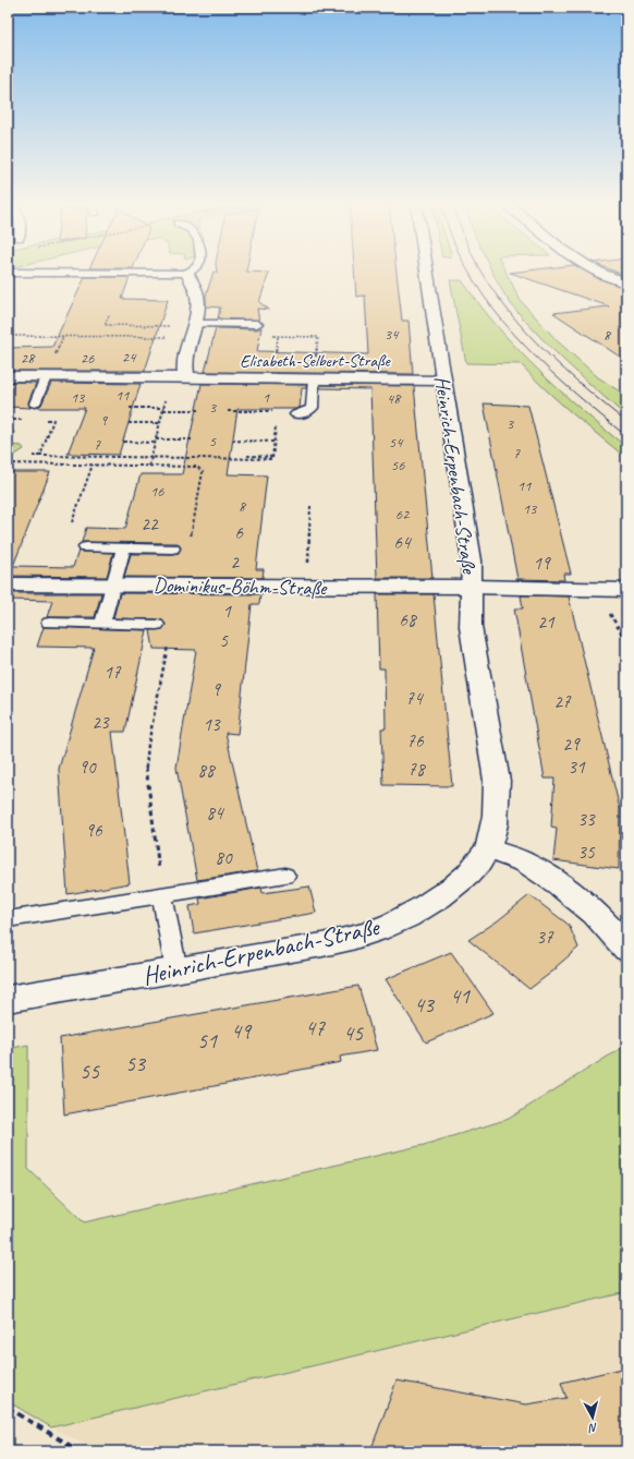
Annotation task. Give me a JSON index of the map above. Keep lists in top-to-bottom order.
{
  "streets": {
    "street": ["Elisabeth-Selbert-Straße", "Heinrich-Erpenbach-Straße", "Dominikus-Böhm-Straße"]
  },
  "crossings": [
    ["Elisabeth-Selbert-Straße", "Heinrich-Erpenbach-Straße"],
    ["Heinrich-Erpenbach-Straße", "Dominikus-Böhm-Straße"]
  ],
  "house_numbers": [
    "34",
    "8",
    "24",
    "28",
    "26",
    "11",
    "13",
    "1",
    "48",
    "3",
    "9",
    "3",
    "5",
    "54",
    "7",
    "7",
    "56",
    "11",
    "16",
    "8",
    "13",
    "62",
    "22",
    "6",
    "64",
    "2",
    "19",
    "1",
    "68",
    "21",
    "5",
    "17",
    "9",
    "74",
    "27",
    "23",
    "13",
    "76",
    "29",
    "90",
    "31",
    "78",
    "88",
    "84",
    "33",
    "96",
    "35",
    "80",
    "37",
    "41",
    "43",
    "47",
    "49",
    "45",
    "51",
    "53",
    "55"
  ],
  "north": "bottom"
}
